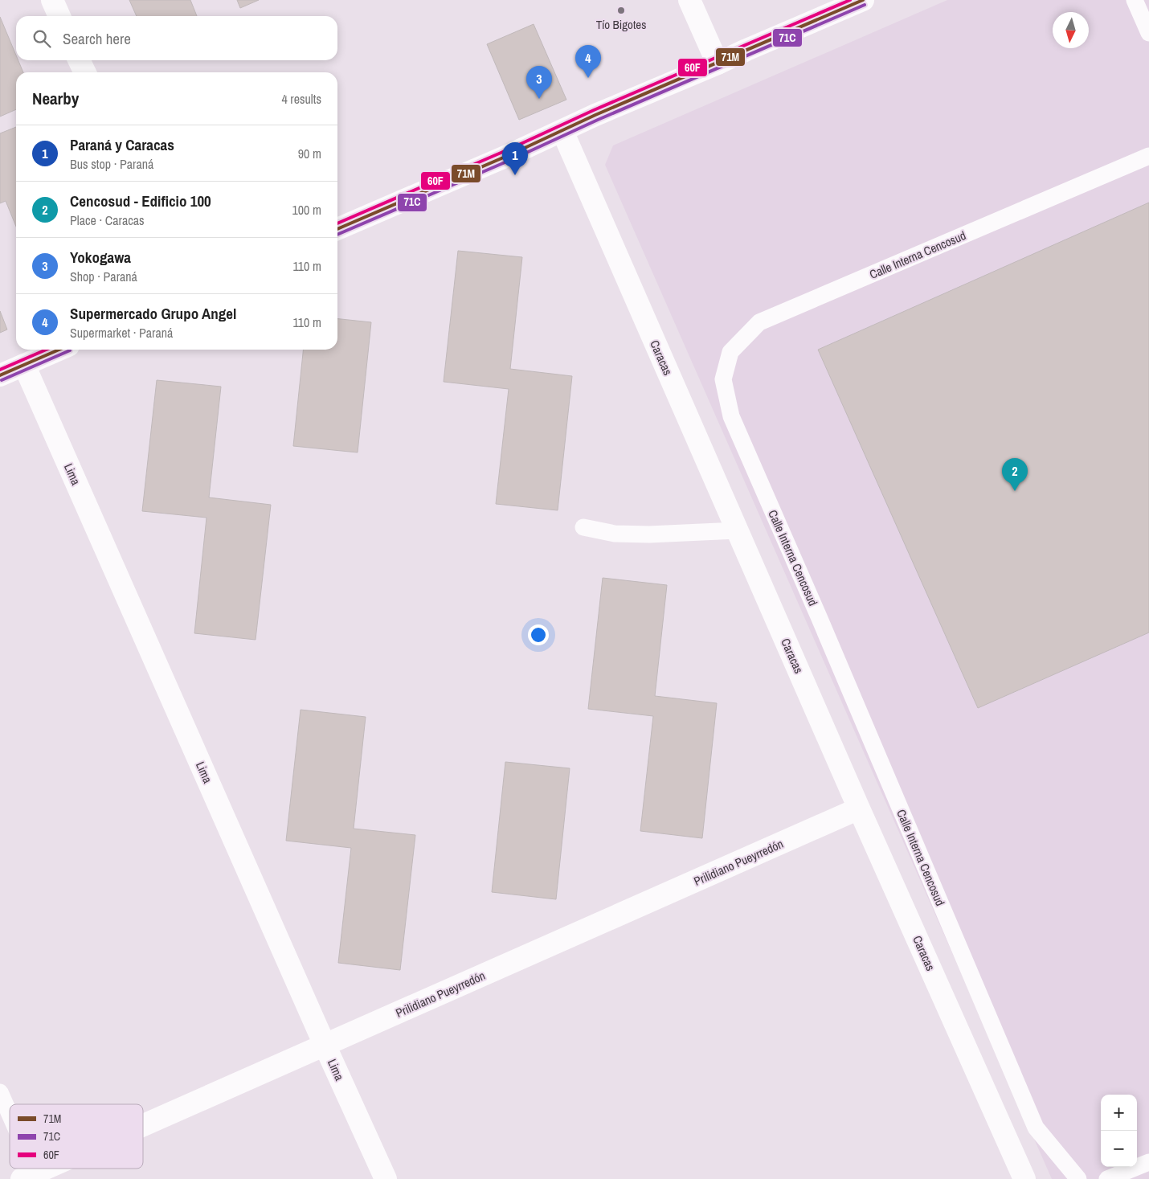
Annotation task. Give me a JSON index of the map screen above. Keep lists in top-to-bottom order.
{
  "streets": {
    "street": ["Caracas", "Lima", "Prilidiano Pueyrredón"],
    "lane": ["Calle Interna Cencosud"]
  },
  "crossings": [
    ["Caracas", "Prilidiano Pueyrredón"],
    ["Lima", "Prilidiano Pueyrredón"]
  ],
  "places": ["Tío Bigotes"],
  "lines": ["transit line 71M", "transit line 60F", "transit line 71C"],
  "legend": ["71M", "71C", "60F"],
  "north": "bottom",
  "page": {
    "search": "Search here",
    "pins": [
      "4",
      "3",
      "1",
      "2"
    ],
    "heading": ["Nearby", "4 results"],
    "list": [
      {
        "mark": "1",
        "name": "Paraná y Caracas",
        "note": "Bus stop · Paraná",
        "value": "90 m"
      },
      {
        "mark": "2",
        "name": "Cencosud - Edificio 100",
        "note": "Place · Caracas",
        "value": "100 m"
      },
      {
        "mark": "3",
        "name": "Yokogawa",
        "note": "Shop · Paraná",
        "value": "110 m"
      },
      {
        "mark": "4",
        "name": "Supermercado Grupo Angel",
        "note": "Supermarket · Paraná",
        "value": "110 m"
      }
    ],
    "map_buttons": ["+", "−"]
  }
}
